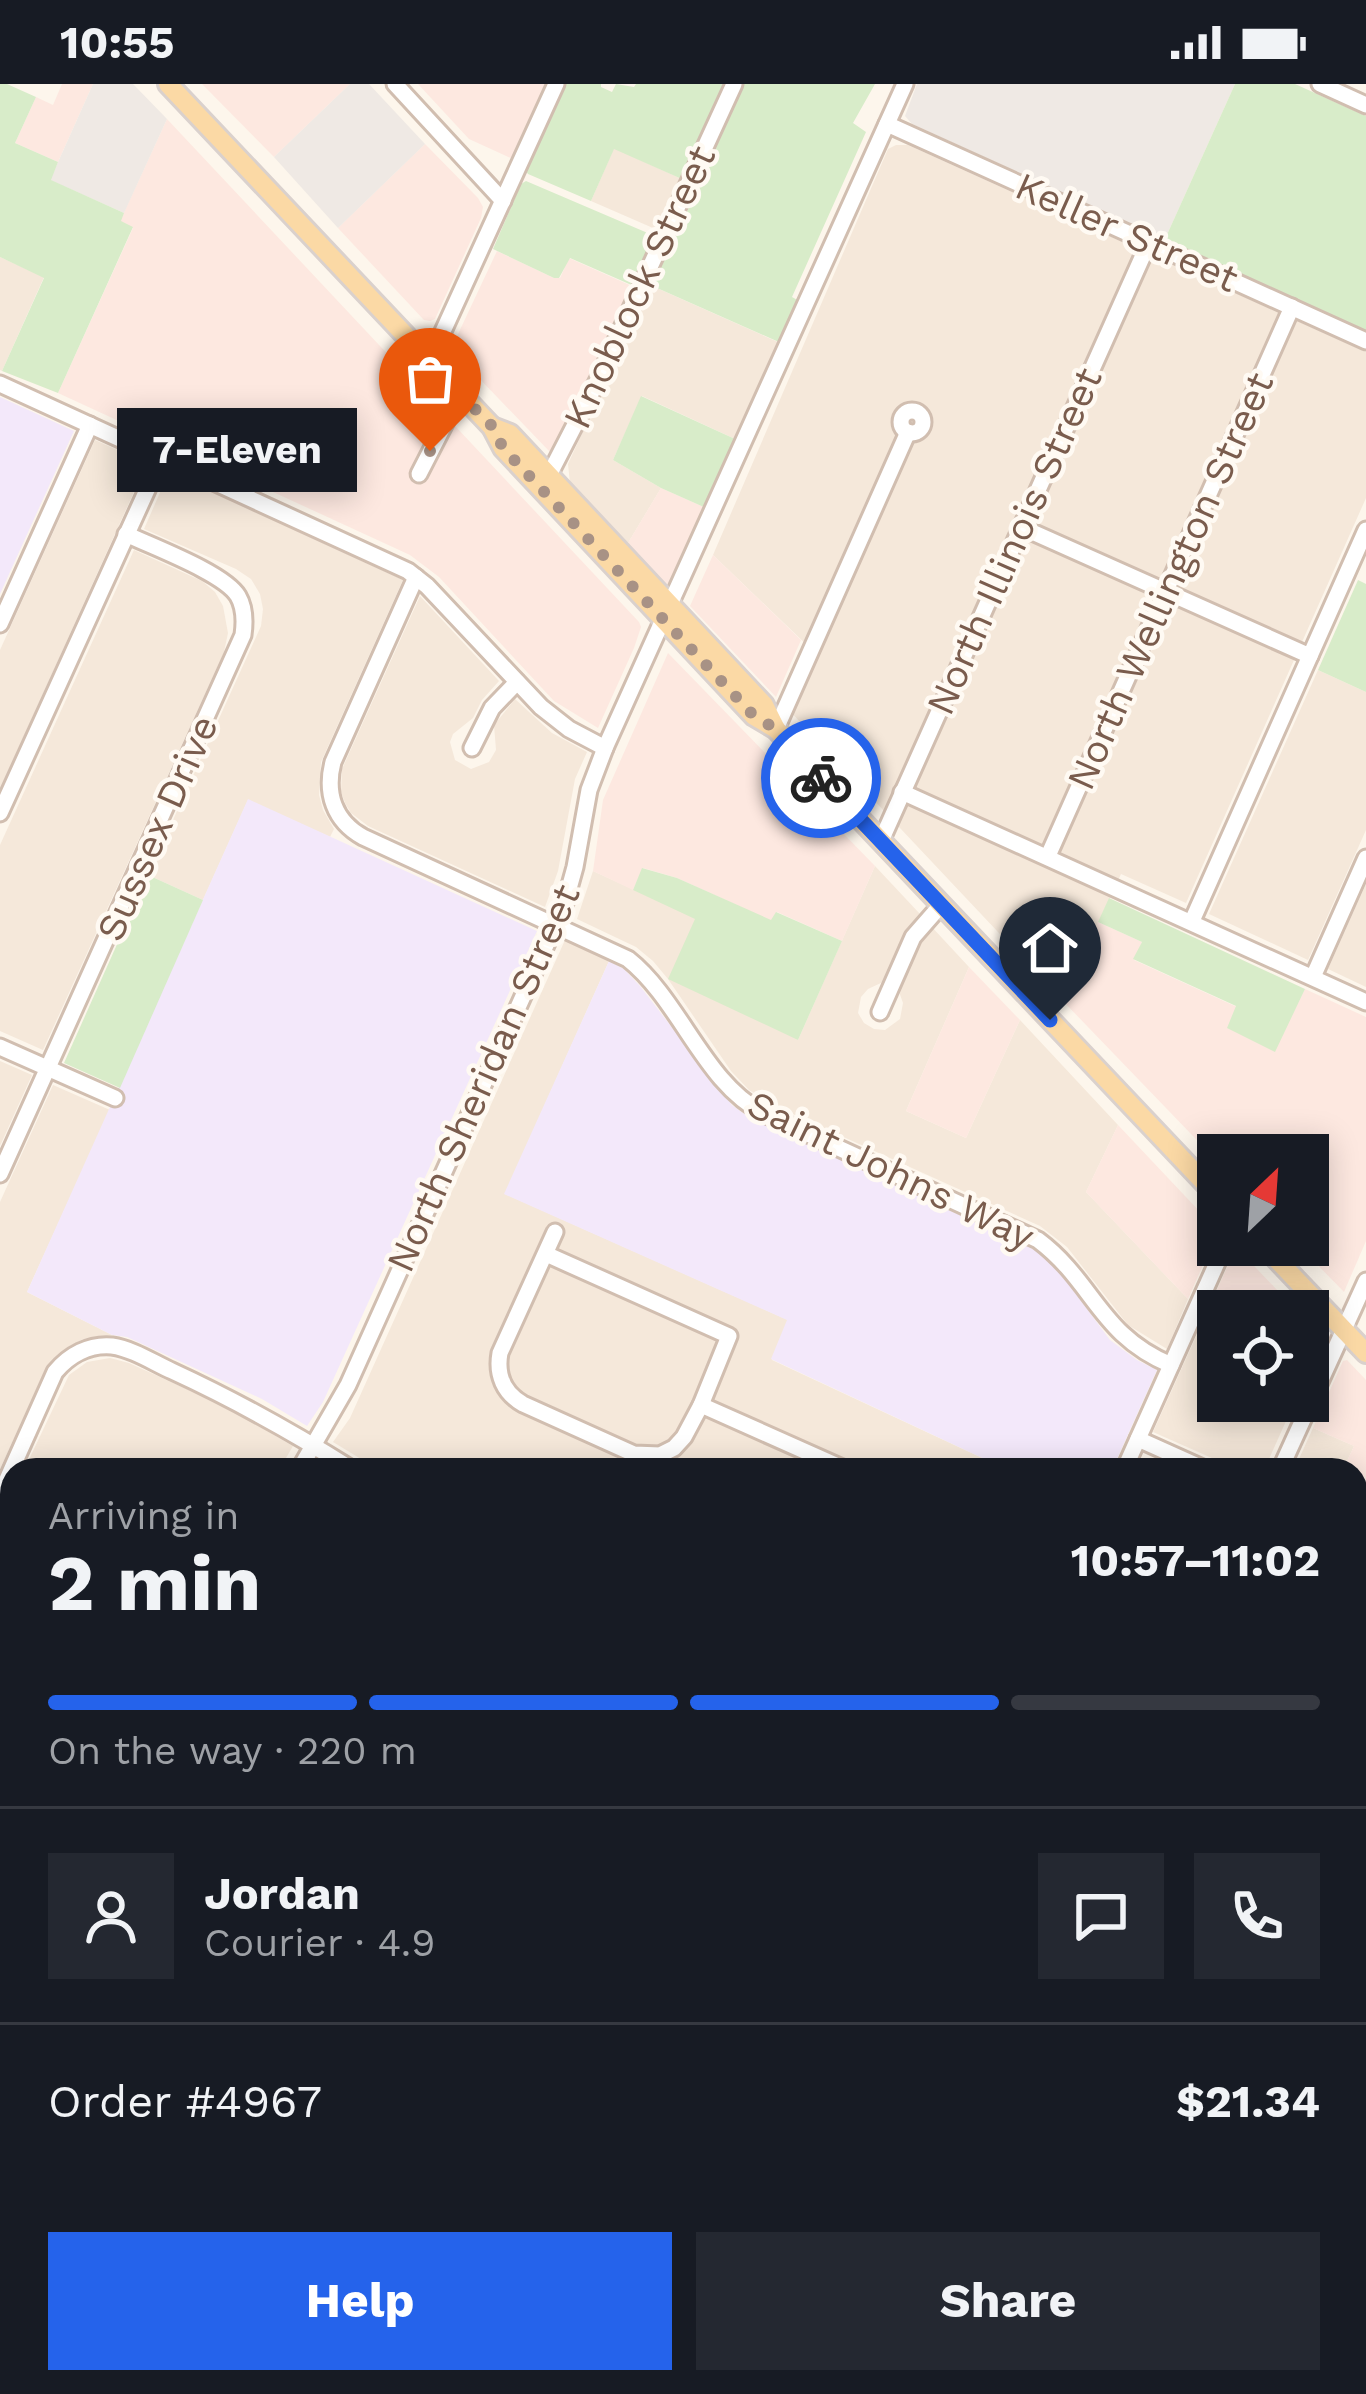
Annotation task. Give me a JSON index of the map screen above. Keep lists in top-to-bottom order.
{
  "streets": {
    "street": [
      "Keller Street",
      "Knoblock Street",
      "North Illinois Street",
      "North Wellington Street",
      "Sussex Drive",
      "North Sheridan Street",
      "Saint Johns Way"
    ]
  },
  "crossings": [
    ["Keller Street", "North Illinois Street"],
    ["Keller Street", "North Wellington Street"],
    ["Keller Street", "North Sheridan Street"],
    ["North Sheridan Street", "Saint Johns Way"]
  ],
  "places": ["7-Eleven"],
  "north": "top right",
  "page": {
    "status": "10:55",
    "bubble": "7-Eleven",
    "heading": ["2 min", "Arriving in", "10:57–11:02"],
    "panel": [
      "Jordan",
      "Courier · 4.9",
      "Order #4967",
      "$21.34"
    ],
    "bar": "On the way · 220 m",
    "buttons": ["Help", "Share"]
  }
}
